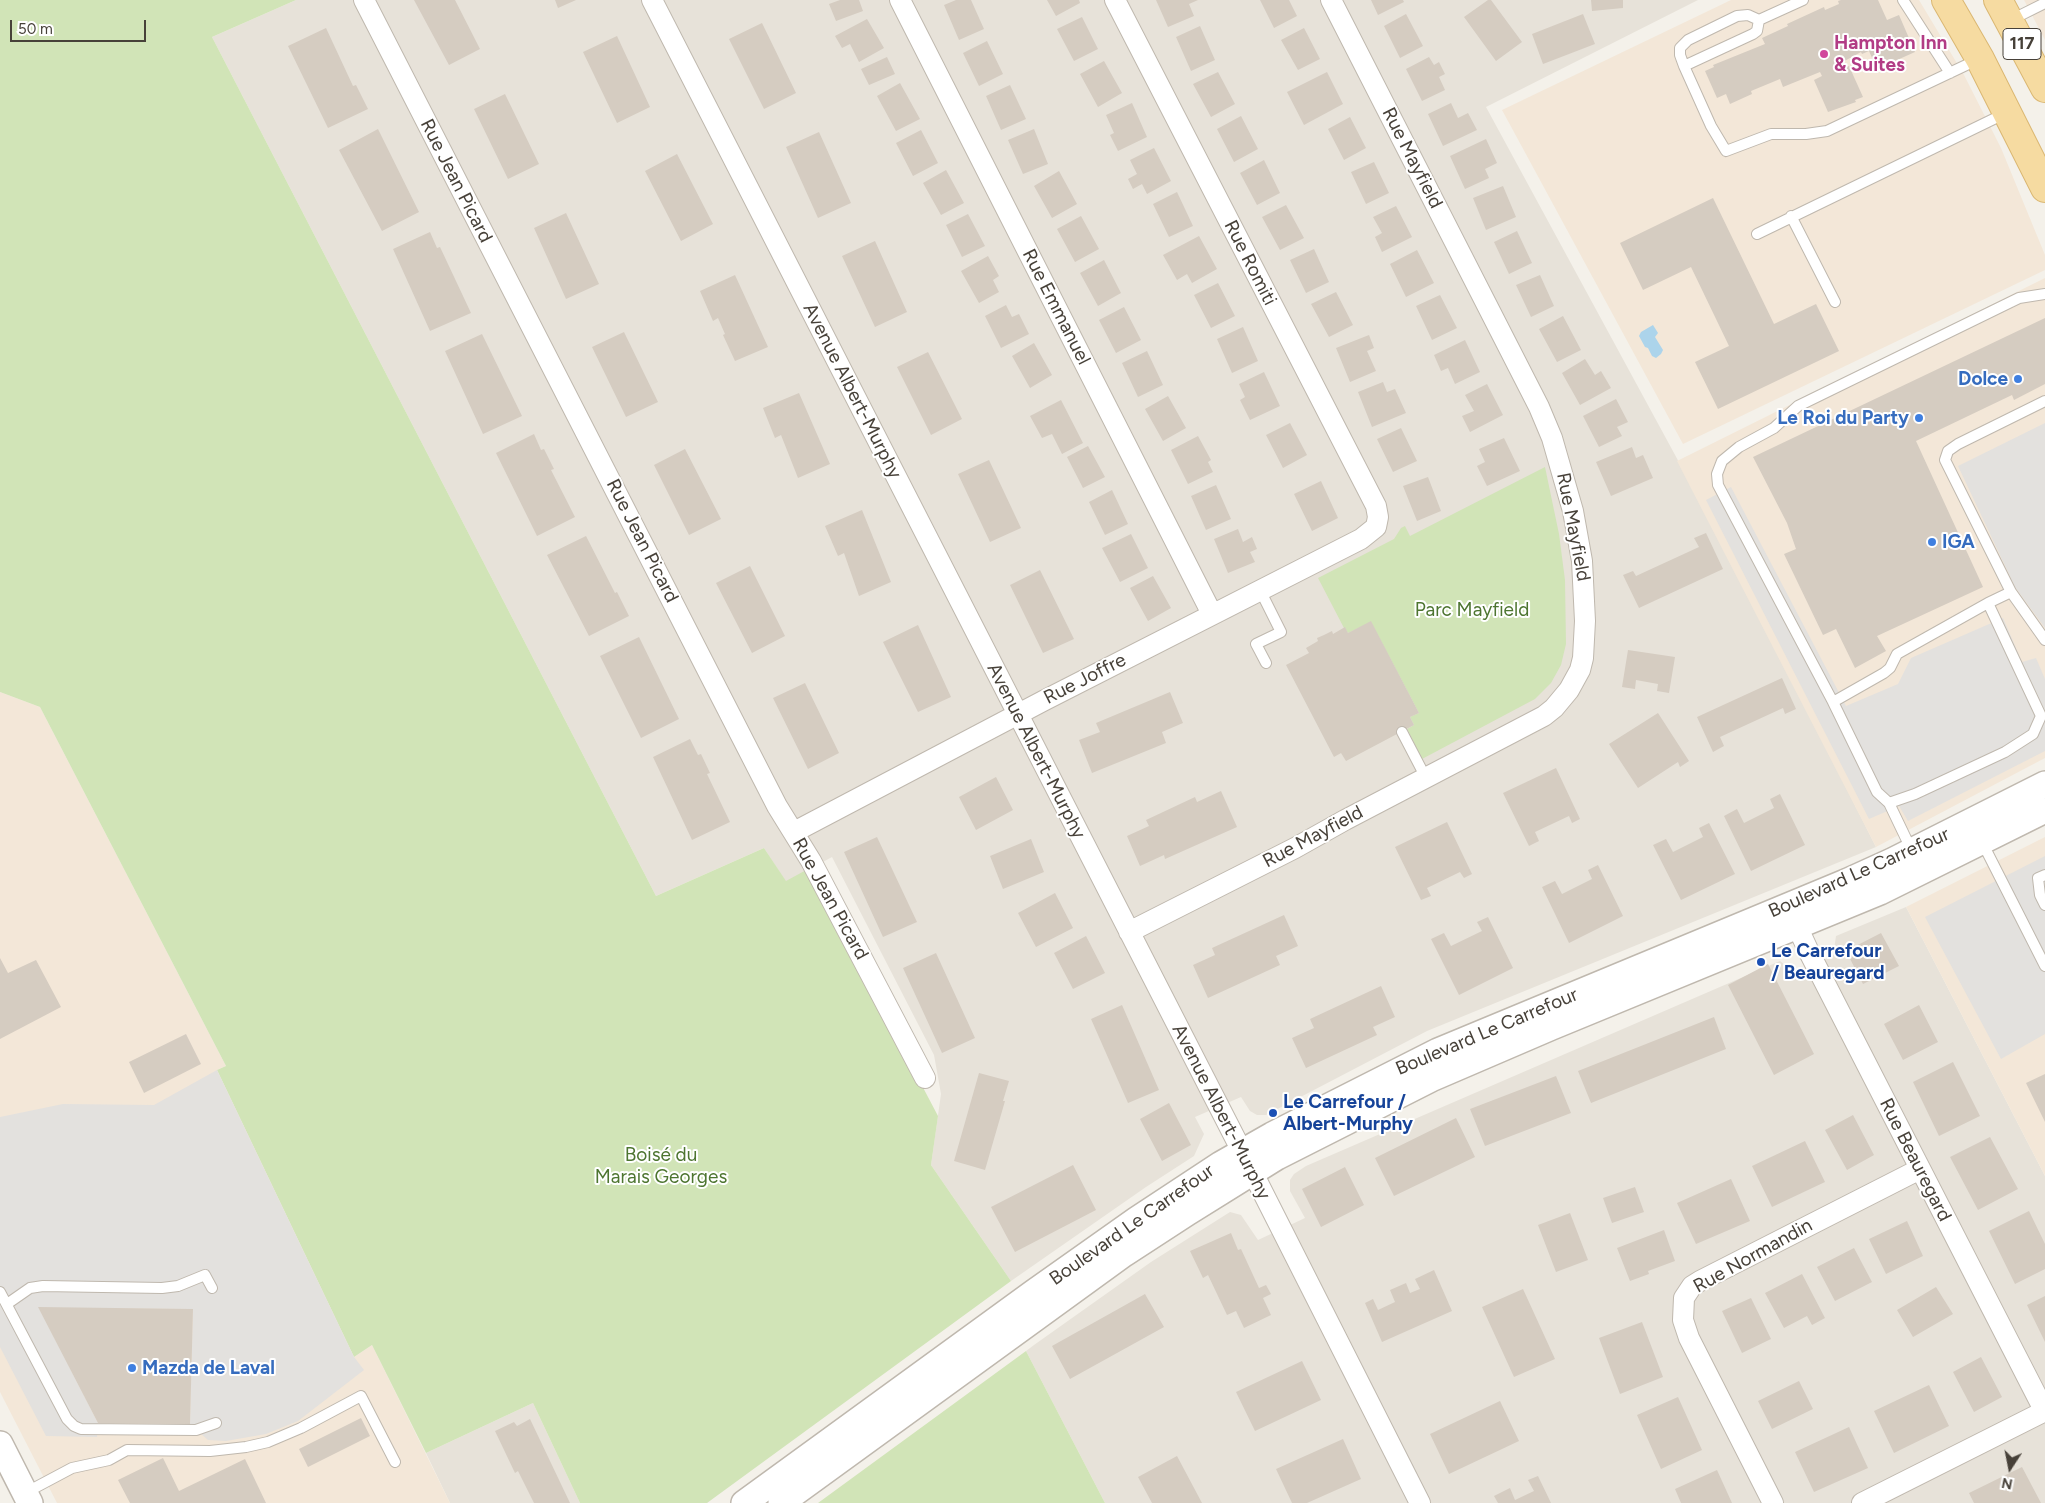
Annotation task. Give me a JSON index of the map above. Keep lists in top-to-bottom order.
{
  "streets": {
    "main road": ["117"],
    "street": [
      "Rue Mayfield",
      "Rue Jean Picard",
      "Rue Romiti",
      "Rue Emmanuel",
      "Avenue Albert-Murphy",
      "Rue Joffre",
      "Boulevard Le Carrefour",
      "Rue Beauregard",
      "Rue Normandin"
    ]
  },
  "crossings": [
    ["Rue Mayfield", "Avenue Albert-Murphy"],
    ["Rue Jean Picard", "Rue Joffre"],
    ["Rue Romiti", "Rue Joffre"],
    ["Rue Emmanuel", "Rue Joffre"],
    ["Avenue Albert-Murphy", "Rue Joffre"],
    ["Avenue Albert-Murphy", "Boulevard Le Carrefour"],
    ["Boulevard Le Carrefour", "Rue Beauregard"],
    ["Rue Beauregard", "Rue Normandin"]
  ],
  "parks": ["Parc Mayfield", "Boisé du Marais Georges"],
  "places": [
    "Hampton Inn & Suites",
    "Dolce",
    "Le Roi du Party",
    "IGA",
    "Le Carrefour / Beauregard",
    "Le Carrefour / Albert-Murphy",
    "Mazda de Laval"
  ],
  "scale_bar": "50 m",
  "north": "bottom"
}
